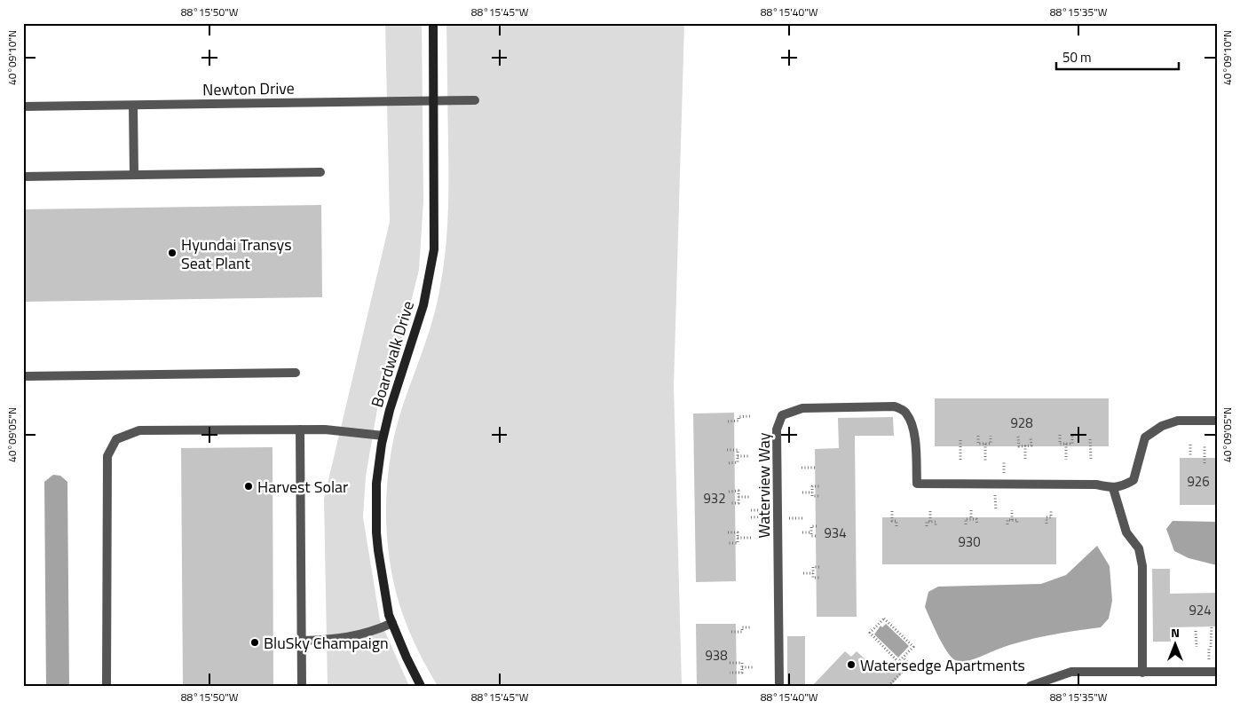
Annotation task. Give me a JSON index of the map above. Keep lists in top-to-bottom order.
{
  "streets": {
    "street": ["Newton Drive", "Boardwalk Drive", "Waterview Way"]
  },
  "crossings": [
    ["Newton Drive", "Boardwalk Drive"]
  ],
  "places": [
    "Hyundai Transys Seat Plant",
    "Harvest Solar",
    "BluSky Champaign",
    "Watersedge Apartments"
  ],
  "house_numbers": [
    "928",
    "926",
    "932",
    "934",
    "930",
    "924",
    "938"
  ],
  "scale_bar": "50 m",
  "north": "top",
  "coordinates": [
    "88°15'50\"W",
    "88°15'45\"W",
    "88°15'40\"W",
    "88°15'35\"W",
    "40°09'10\"N",
    "40°09'05\"N"
  ]
}
